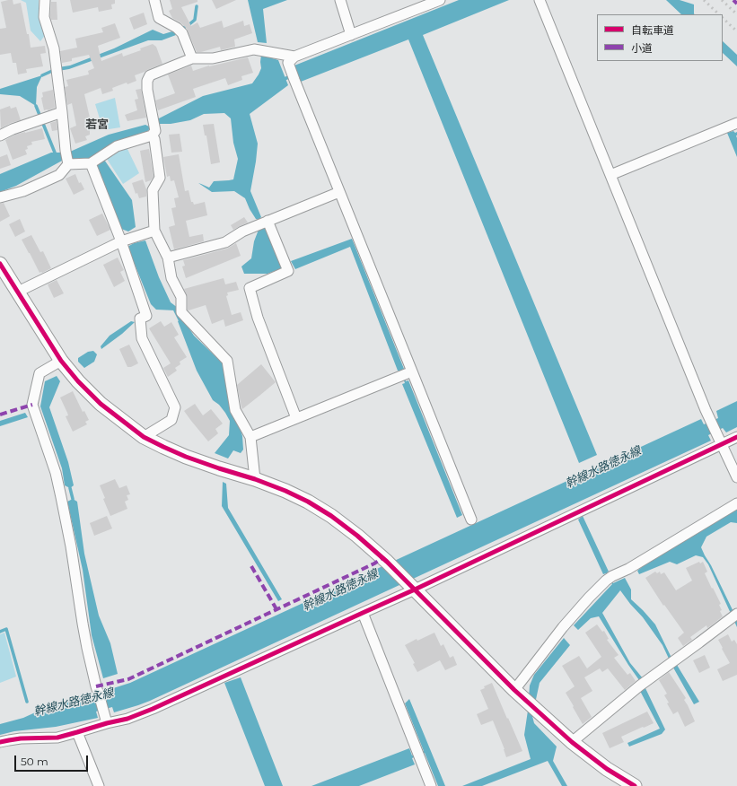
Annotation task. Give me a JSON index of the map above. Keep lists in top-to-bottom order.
{
  "districts": ["若宮"],
  "water": ["幹線水路徳永線"],
  "legend": ["自転車道", "小道"],
  "scale_bar": "50 m"
}
